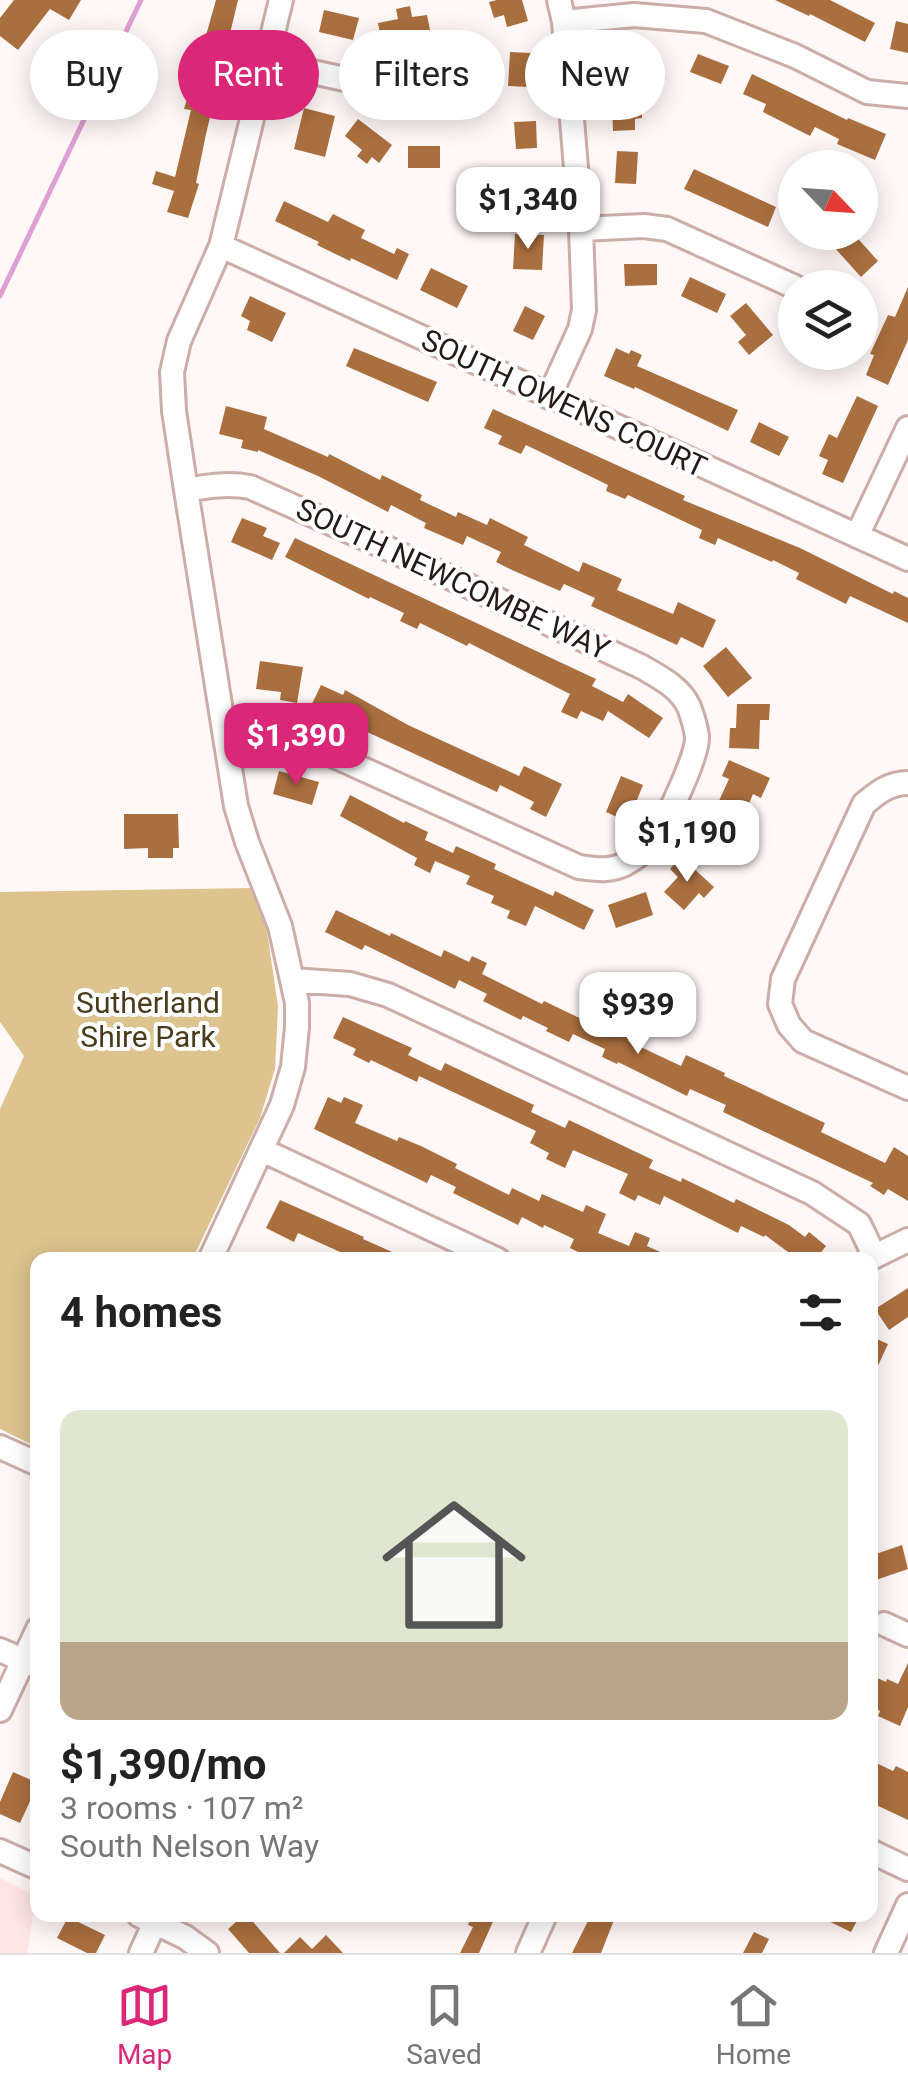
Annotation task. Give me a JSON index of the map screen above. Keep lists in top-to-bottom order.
{
  "streets": {
    "street": ["SOUTH OWENS COURT", "SOUTH NEWCOMBE WAY"]
  },
  "parks": ["Sutherland Shire Park"],
  "north": "bottom right",
  "page": {
    "chip": [
      "Buy",
      "Rent",
      "Filters",
      "New"
    ],
    "price": [
      "$1,340",
      "$1,390",
      "$1,190",
      "$939"
    ],
    "heading": "4 homes",
    "list": [
      {
        "name": "$1,390/mo",
        "note": "3 rooms · 107 m² · South Nelson Way"
      }
    ],
    "tabs": ["Map", "Saved", "Home"]
  }
}
